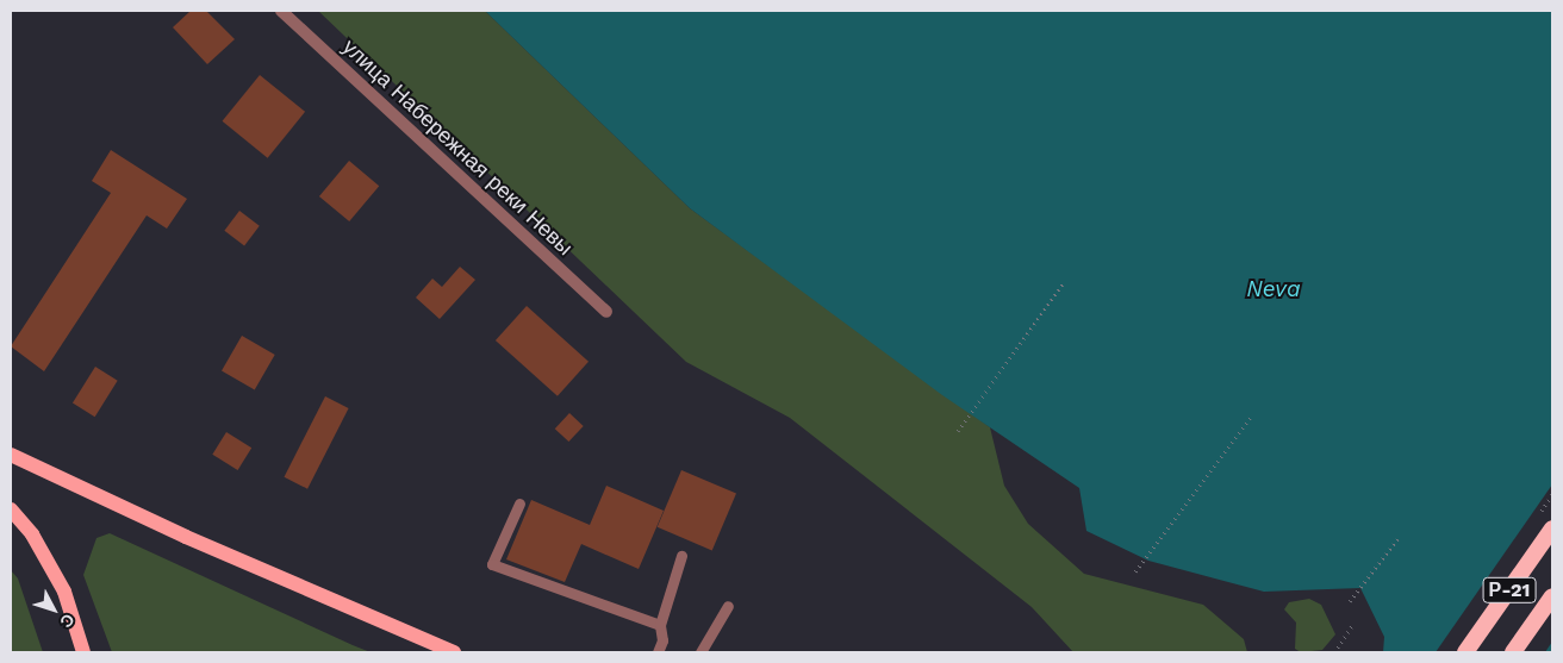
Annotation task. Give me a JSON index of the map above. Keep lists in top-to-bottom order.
{
  "streets": {
    "highway": ["Р-21"],
    "street": ["улица Набережная реки Невы"]
  },
  "water": ["Neva"],
  "north": "bottom right"
}
